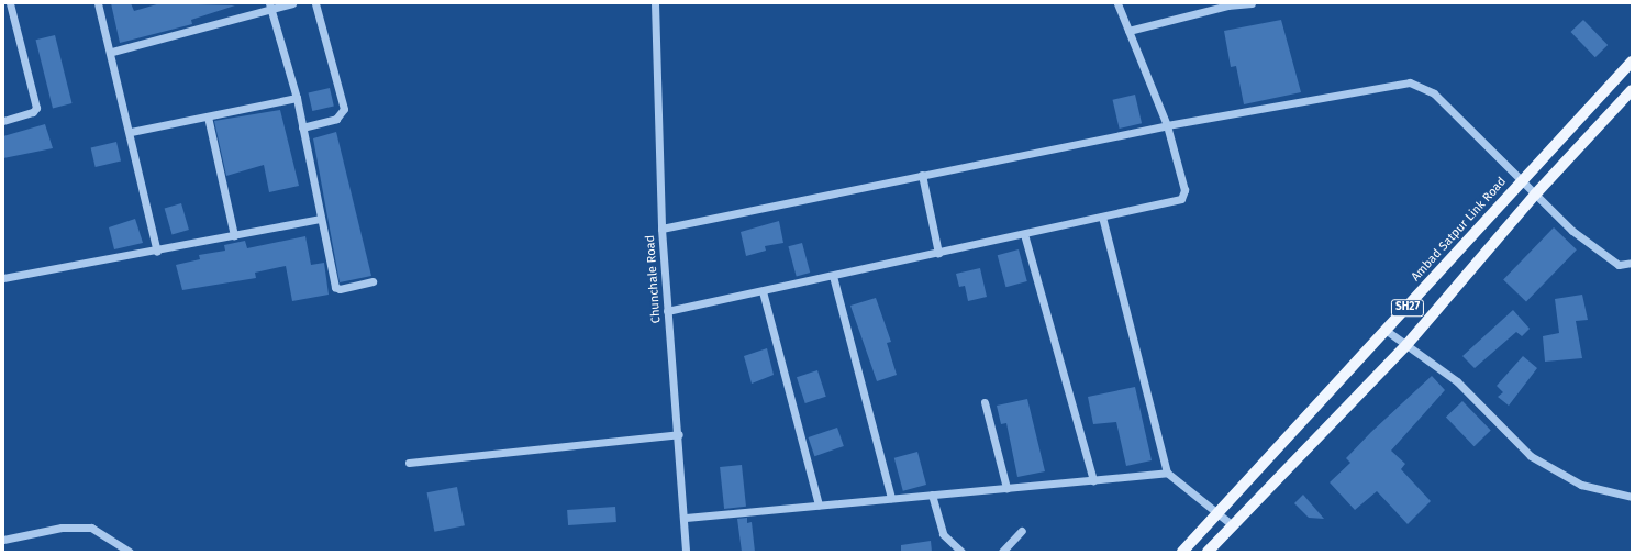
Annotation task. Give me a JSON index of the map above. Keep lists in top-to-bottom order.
{
  "streets": {
    "main road": ["Ambad Satpur Link Road", "SH27"],
    "street": ["Chunchale Road"]
  }
}
